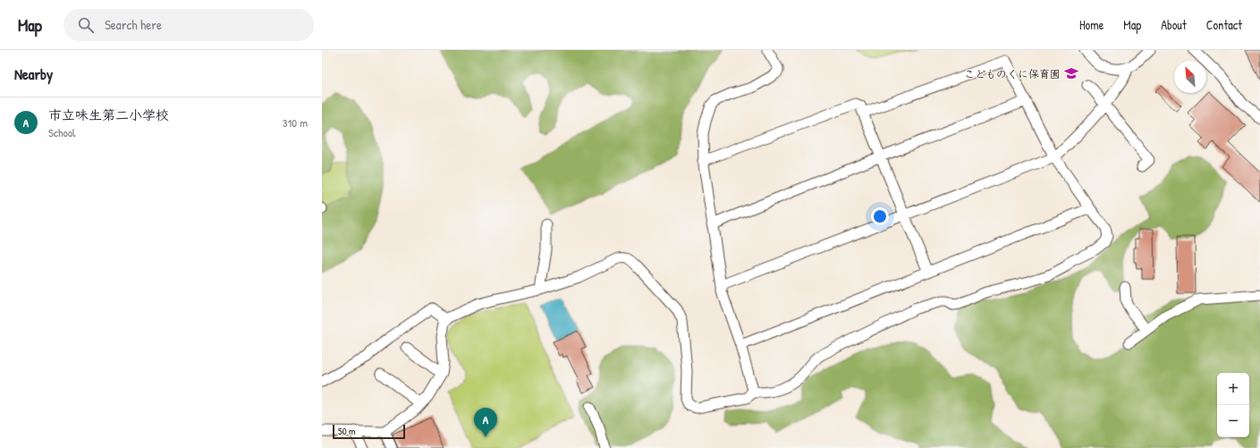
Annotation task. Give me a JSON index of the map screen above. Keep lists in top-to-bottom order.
{
  "places": {
    "school or university": ["こどものくに保育園"]
  },
  "scale_bar": "50 m",
  "north": "top left",
  "page": {
    "header": "Map",
    "search": "Search here",
    "nav": [
      "Home",
      "Map",
      "About",
      "Contact"
    ],
    "heading": "Nearby",
    "list": [
      {
        "mark": "A",
        "name": "市立味生第二小学校",
        "note": "School",
        "value": "310 m"
      }
    ],
    "map_buttons": ["+", "−"],
    "pins": "A",
    "scale": "50 m"
  }
}
